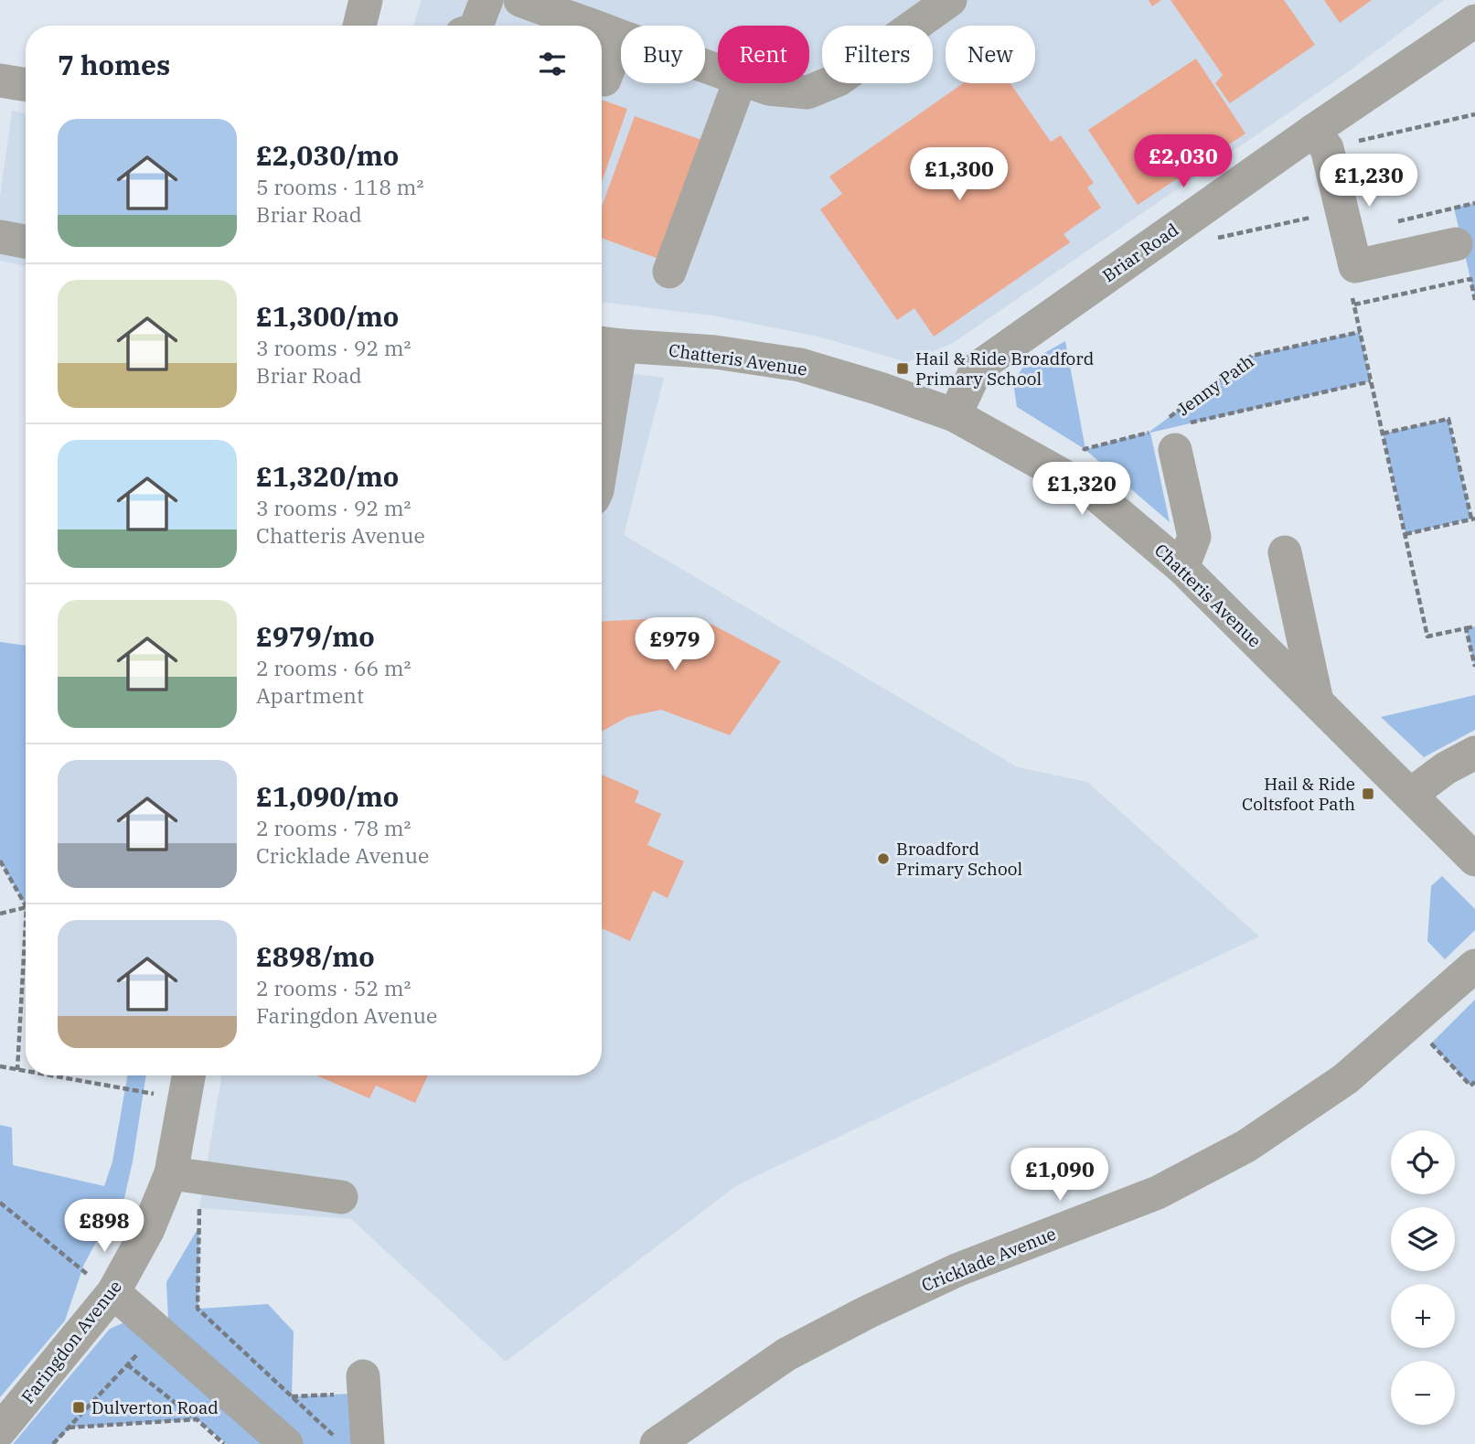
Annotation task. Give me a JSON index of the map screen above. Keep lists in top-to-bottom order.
{
  "streets": {
    "street": [
      "Briar Road",
      "Chatteris Avenue",
      "Cricklade Avenue",
      "Faringdon Avenue"
    ],
    "path": ["Jenny Path"]
  },
  "crossings": [
    ["Briar Road", "Chatteris Avenue"]
  ],
  "places": {
    "transit": ["Hail & Ride Broadford Primary School", "Hail & Ride Coltsfoot Path", "Dulverton Road"],
    "other": ["Broadford Primary School"]
  },
  "page": {
    "chip": [
      "Buy",
      "Rent",
      "Filters",
      "New"
    ],
    "heading": "7 homes",
    "list": [
      {
        "name": "£2,030/mo",
        "note": "5 rooms · 118 m² · Briar Road"
      },
      {
        "name": "£1,300/mo",
        "note": "3 rooms · 92 m² · Briar Road"
      },
      {
        "name": "£1,320/mo",
        "note": "3 rooms · 92 m² · Chatteris Avenue"
      },
      {
        "name": "£979/mo",
        "note": "2 rooms · 66 m² · Apartment"
      },
      {
        "name": "£1,090/mo",
        "note": "2 rooms · 78 m² · Cricklade Avenue"
      },
      {
        "name": "£898/mo",
        "note": "2 rooms · 52 m² · Faringdon Avenue"
      }
    ],
    "price": [
      "£2,030",
      "£1,300",
      "£1,230",
      "£1,320",
      "£979",
      "£1,090",
      "£898"
    ],
    "map_buttons": ["+", "−"]
  }
}
